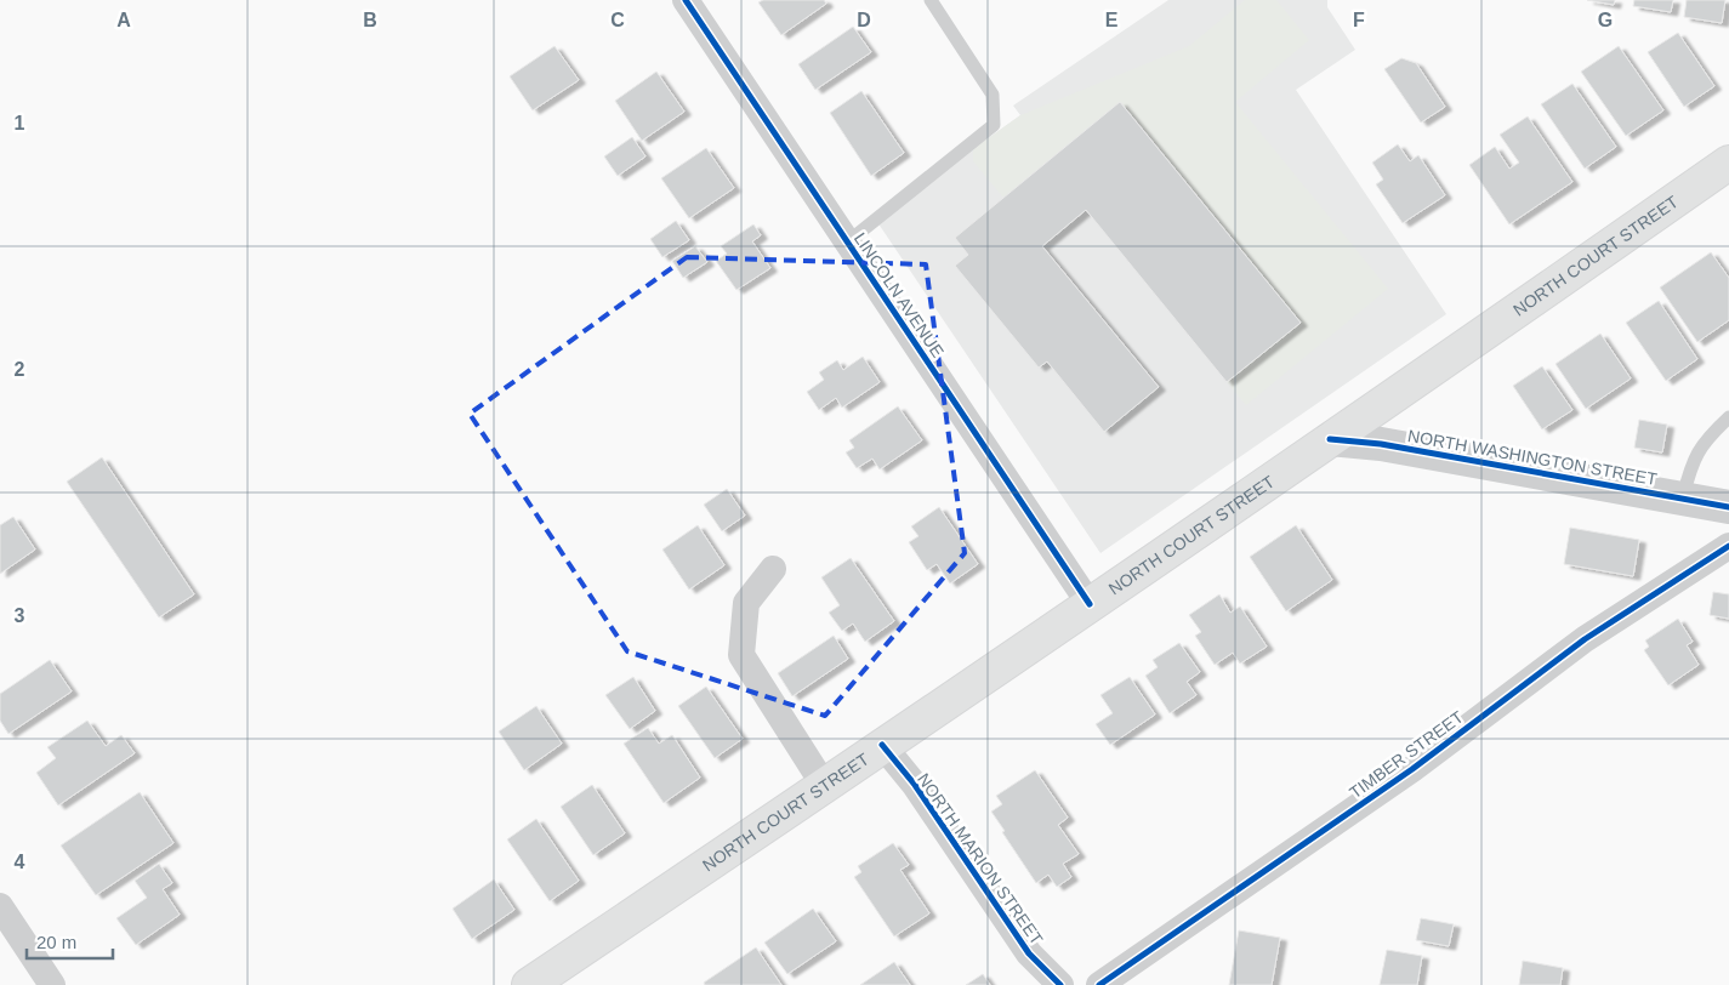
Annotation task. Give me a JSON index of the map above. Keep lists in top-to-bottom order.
{
  "streets": {
    "main road": ["NORTH COURT STREET"],
    "street": [
      "LINCOLN AVENUE",
      "NORTH WASHINGTON STREET",
      "TIMBER STREET",
      "NORTH MARION STREET"
    ]
  },
  "crossings": [
    ["NORTH COURT STREET", "LINCOLN AVENUE"],
    ["NORTH COURT STREET", "NORTH WASHINGTON STREET"],
    ["NORTH COURT STREET", "NORTH MARION STREET"]
  ],
  "scale_bar": "20 m",
  "grid": {
    "columns": [
      "A",
      "B",
      "C",
      "D",
      "E",
      "F",
      "G"
    ],
    "rows": [
      "1",
      "2",
      "3",
      "4"
    ]
  }
}
